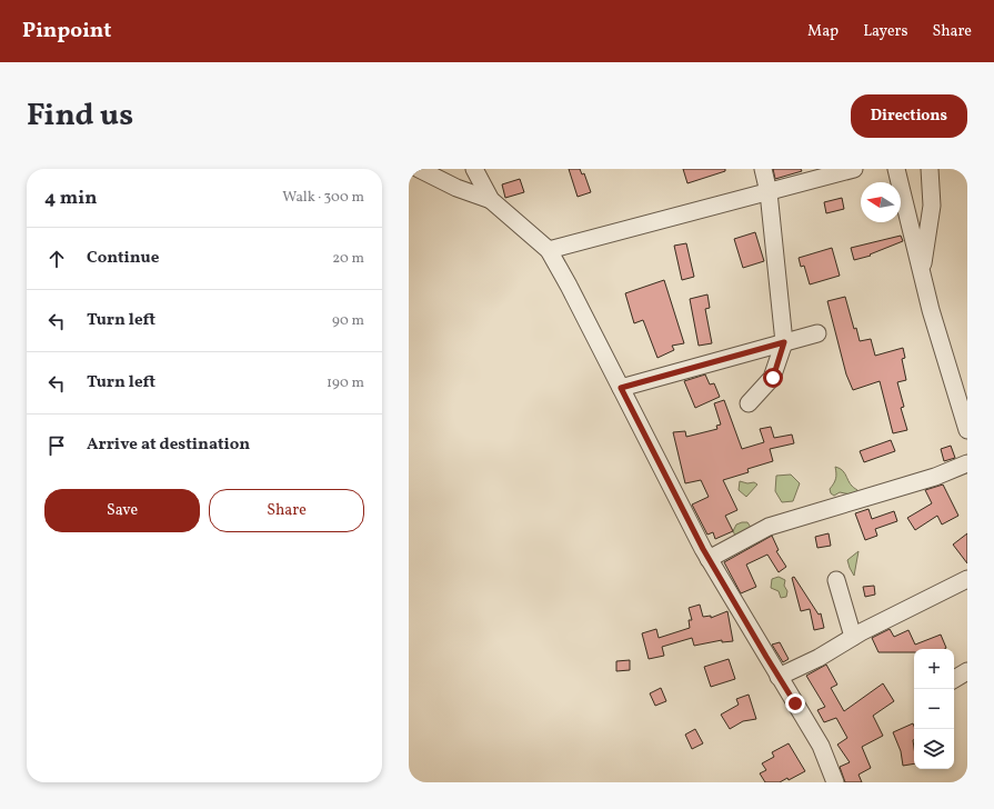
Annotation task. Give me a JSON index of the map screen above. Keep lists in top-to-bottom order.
{
  "north": "left",
  "page": {
    "header": "Pinpoint",
    "nav": ["Map", "Layers", "Share"],
    "title": "Find us",
    "buttons": [
      "Directions",
      ["Save", "Share"]
    ],
    "heading": ["4 min", "Walk · 300 m"],
    "list": [
      ["Continue", "20 m"],
      ["Turn left", "90 m"],
      ["Turn left", "190 m"],
      "Arrive at destination"
    ],
    "map_buttons": ["+", "−"]
  }
}
